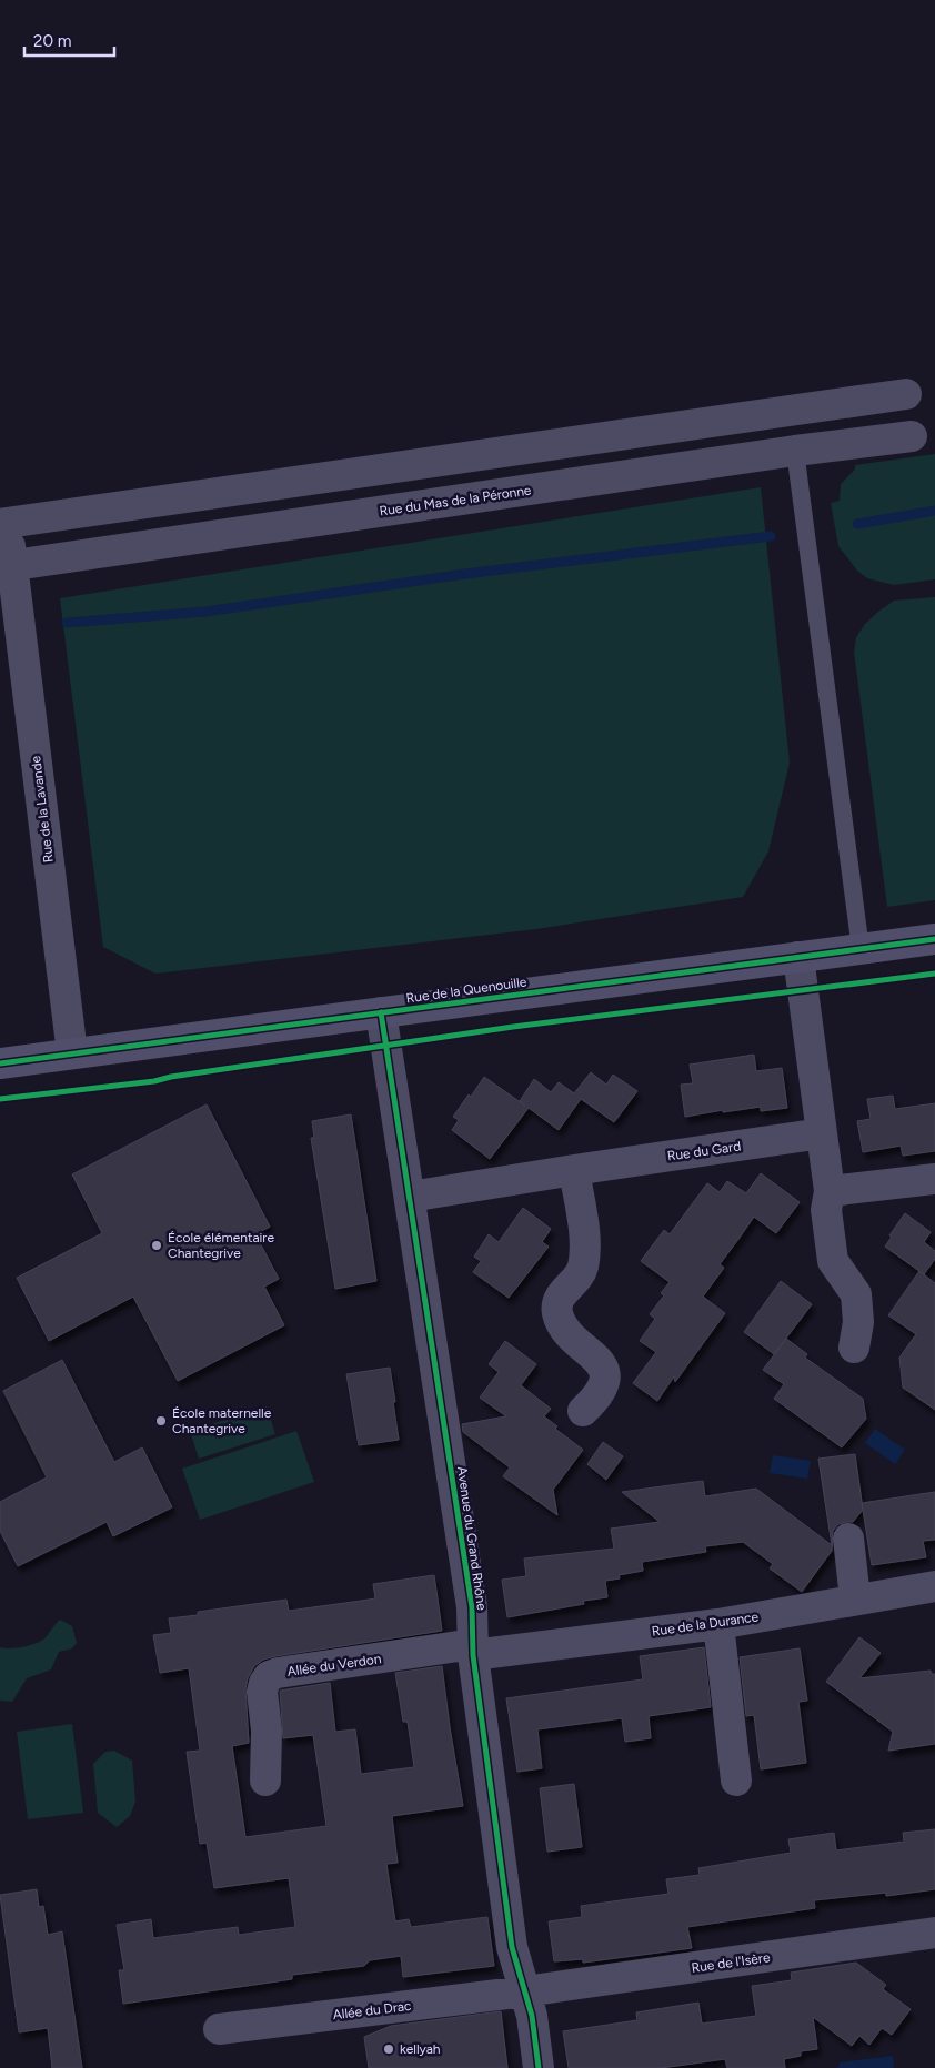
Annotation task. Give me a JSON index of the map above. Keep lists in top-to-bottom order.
{
  "streets": {
    "street": [
      "Rue du Mas de la Péronne",
      "Rue de la Lavande",
      "Rue de la Quenouille",
      "Rue du Gard",
      "Avenue du Grand Rhône",
      "Rue de la Durance",
      "Allée du Verdon",
      "Rue de l'Isère",
      "Allée du Drac"
    ]
  },
  "crossings": [
    ["Rue du Mas de la Péronne", "Rue de la Lavande"],
    ["Rue de la Lavande", "Rue de la Quenouille"],
    ["Rue de la Quenouille", "Avenue du Grand Rhône"],
    ["Rue du Gard", "Avenue du Grand Rhône"],
    ["Avenue du Grand Rhône", "Rue de la Durance"],
    ["Avenue du Grand Rhône", "Allée du Verdon"],
    ["Avenue du Grand Rhône", "Rue de l'Isère"],
    ["Avenue du Grand Rhône", "Allée du Drac"],
    ["Rue de la Durance", "Allée du Verdon"],
    ["Rue de l'Isère", "Allée du Drac"]
  ],
  "places": ["École élémentaire Chantegrive", "École maternelle Chantegrive", "kellyah"],
  "scale_bar": "20 m"
}
